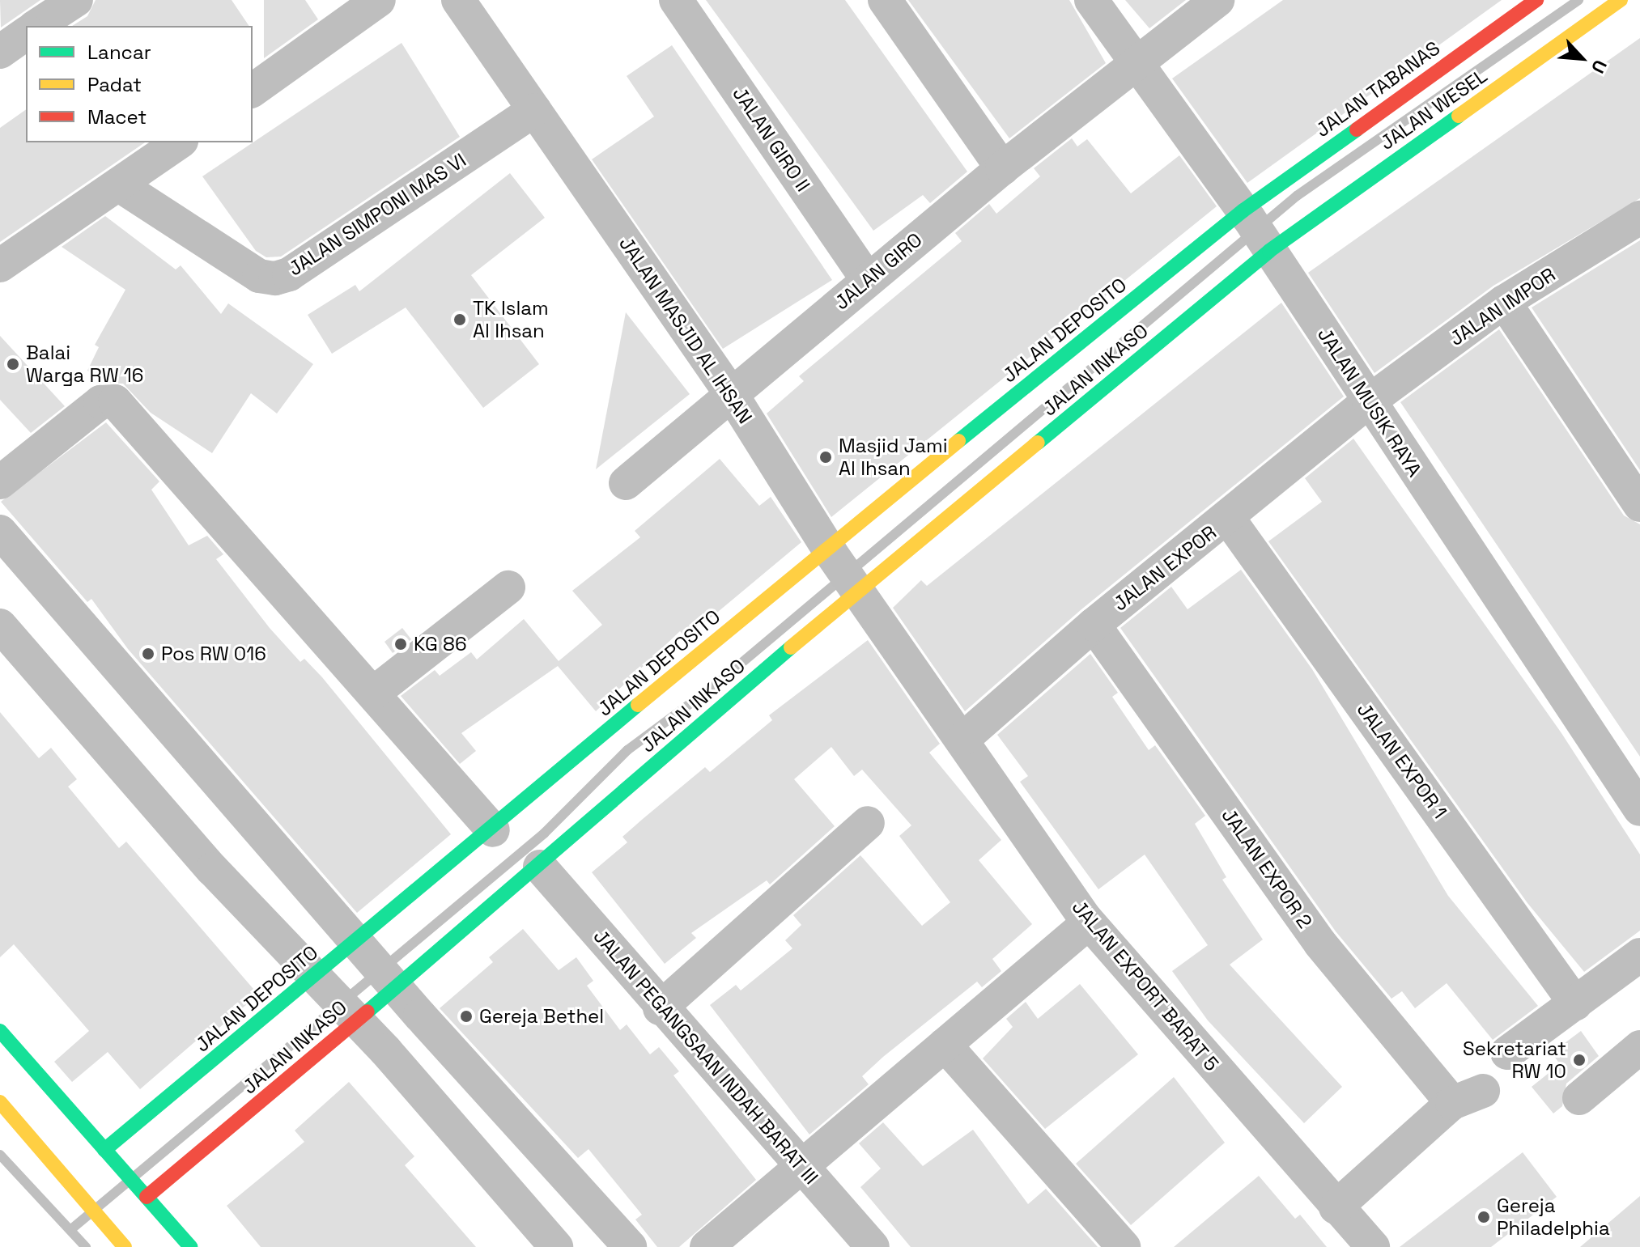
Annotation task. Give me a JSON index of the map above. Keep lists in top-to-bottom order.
{
  "streets": {
    "street": [
      "JALAN TABANAS",
      "JALAN WESEL",
      "JALAN GIRO II",
      "JALAN SIMPONI MAS VI",
      "JALAN GIRO",
      "JALAN IMPOR",
      "JALAN MASJID AL IHSAN",
      "JALAN DEPOSITO",
      "JALAN INKASO",
      "JALAN MUSIK RAYA",
      "JALAN EXPOR",
      "JALAN EXPOR 1",
      "JALAN EXPOR 2",
      "JALAN EXPORT BARAT 5",
      "JALAN PEGANGSAAN INDAH BARAT III"
    ]
  },
  "crossings": [
    ["JALAN TABANAS", "JALAN WESEL"],
    ["JALAN TABANAS", "JALAN DEPOSITO"],
    ["JALAN TABANAS", "JALAN INKASO"],
    ["JALAN TABANAS", "JALAN MUSIK RAYA"],
    ["JALAN WESEL", "JALAN DEPOSITO"],
    ["JALAN WESEL", "JALAN INKASO"],
    ["JALAN WESEL", "JALAN MUSIK RAYA"],
    ["JALAN GIRO II", "JALAN GIRO"],
    ["JALAN SIMPONI MAS VI", "JALAN MASJID AL IHSAN"],
    ["JALAN GIRO", "JALAN MASJID AL IHSAN"],
    ["JALAN GIRO", "JALAN MUSIK RAYA"],
    ["JALAN IMPOR", "JALAN MUSIK RAYA"],
    ["JALAN IMPOR", "JALAN EXPOR"],
    ["JALAN MASJID AL IHSAN", "JALAN DEPOSITO"],
    ["JALAN MASJID AL IHSAN", "JALAN INKASO"],
    ["JALAN MASJID AL IHSAN", "JALAN EXPORT BARAT 5"],
    ["JALAN DEPOSITO", "JALAN INKASO"],
    ["JALAN DEPOSITO", "JALAN MUSIK RAYA"],
    ["JALAN INKASO", "JALAN MUSIK RAYA"],
    ["JALAN INKASO", "JALAN EXPORT BARAT 5"],
    ["JALAN INKASO", "JALAN PEGANGSAAN INDAH BARAT III"],
    ["JALAN MUSIK RAYA", "JALAN EXPOR"],
    ["JALAN EXPOR", "JALAN EXPOR 1"],
    ["JALAN EXPOR", "JALAN EXPOR 2"],
    ["JALAN EXPOR", "JALAN EXPORT BARAT 5"],
    ["JALAN EXPOR 2", "JALAN EXPORT BARAT 5"]
  ],
  "places": [
    "TK Islam Al Ihsan",
    "Balai Warga RW 16",
    "Masjid Jami Al Ihsan",
    "KG 86",
    "Pos RW 016",
    "Gereja Bethel",
    "Sekretariat RW 10",
    "Gereja Philadelphia"
  ],
  "legend": ["Lancar", "Padat", "Macet"],
  "north": "bottom right"
}
